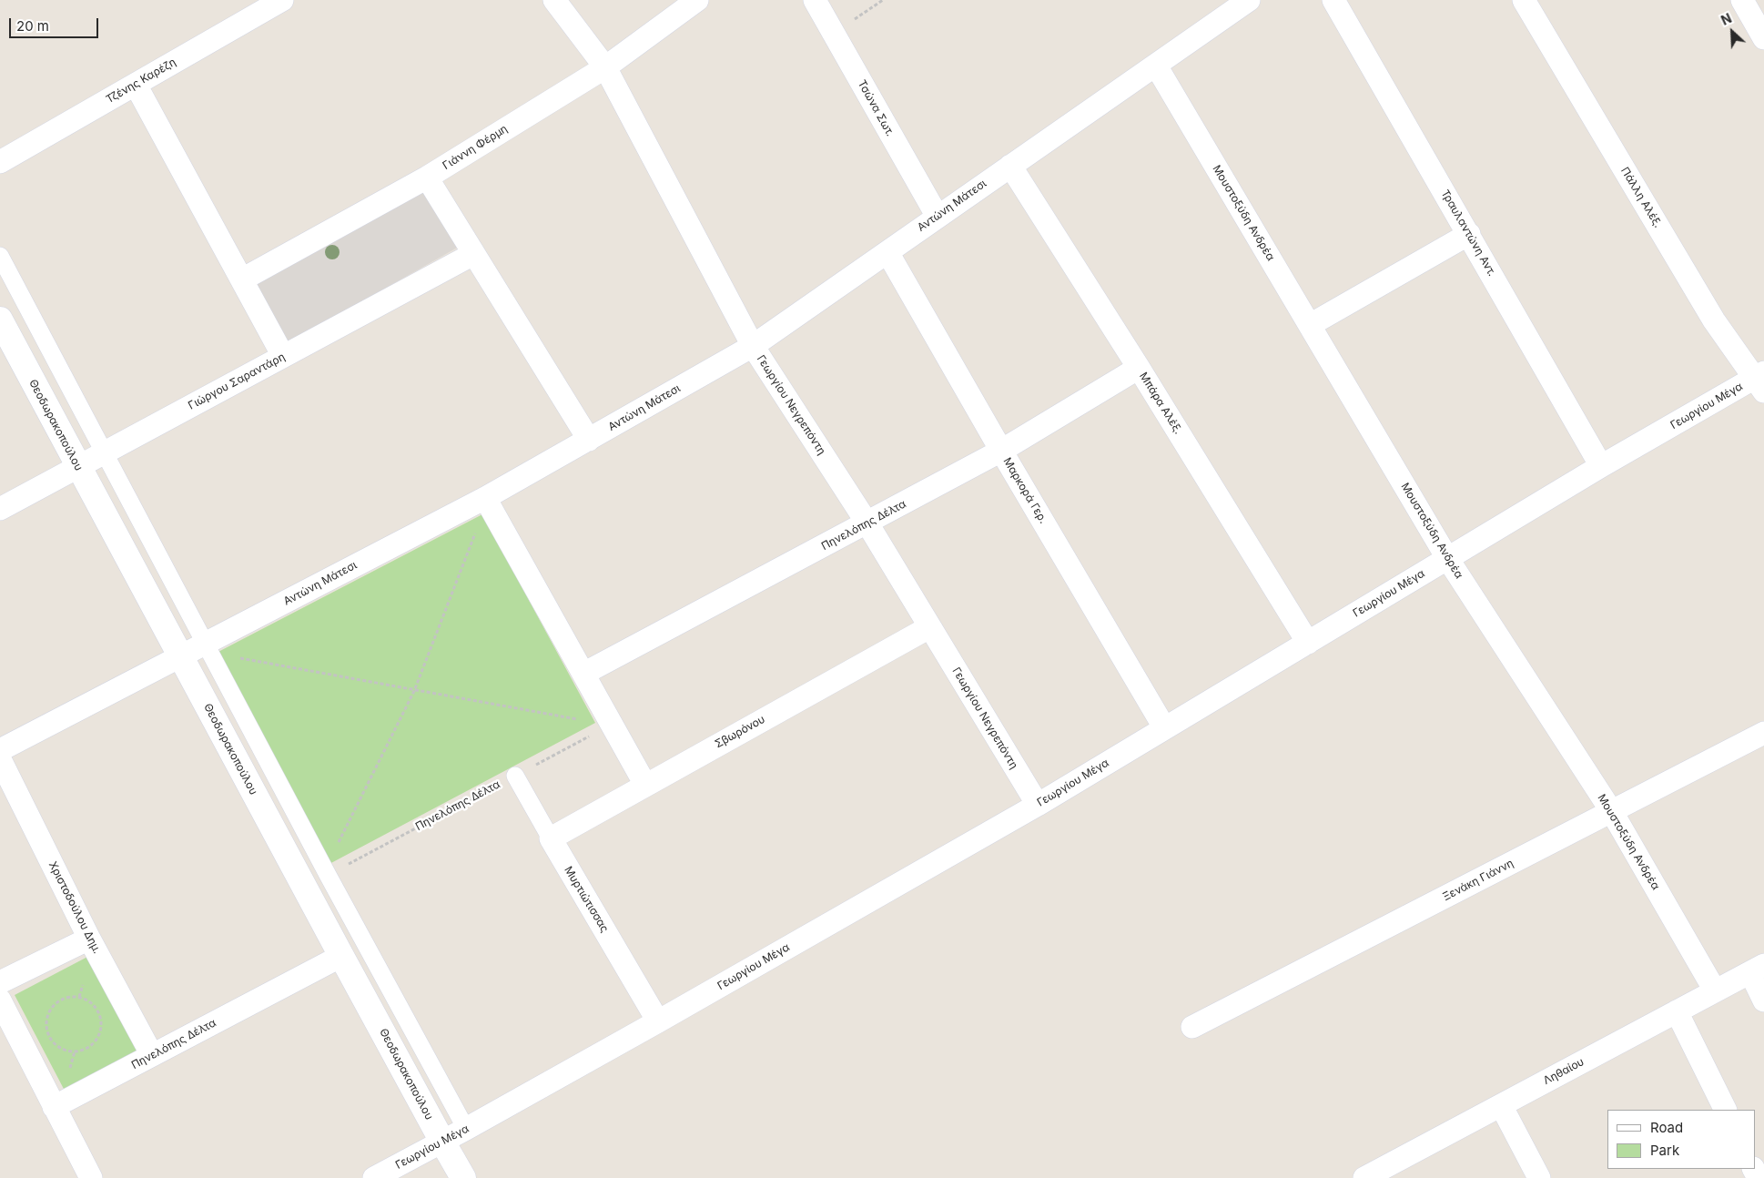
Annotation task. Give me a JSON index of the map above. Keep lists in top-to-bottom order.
{
  "streets": {
    "street": [
      "Τζένης Καρέζη",
      "Τσώνα Σωτ.",
      "Γιάννη Φέρμη",
      "Πάλλη Αλέξ.",
      "Αντώνη Μάτεσι",
      "Μουστοξύδη Ανδρέα",
      "Τραυλαντώνη Αντ.",
      "Γιώργου Σαραντάρη",
      "Μπάρα Αλέξ.",
      "Γεωργίου Νεγρεπόντη",
      "Γεωργίου Μέγα",
      "Θεοδωρακοπούλου",
      "Μαρκορά Γερ.",
      "Πηνελόπης Δέλτα",
      "Σβωρόνου",
      "Ξενάκη Γιάννη",
      "Μυρτιώτισσας",
      "Χριστοδούλου Δημ.",
      "Ληθαίου"
    ]
  },
  "crossings": [
    ["Τσώνα Σωτ.", "Αντώνη Μάτεσι"],
    ["Γιάννη Φέρμη", "Γεωργίου Νεγρεπόντη"],
    ["Πάλλη Αλέξ.", "Γεωργίου Μέγα"],
    ["Αντώνη Μάτεσι", "Μουστοξύδη Ανδρέα"],
    ["Αντώνη Μάτεσι", "Μπάρα Αλέξ."],
    ["Αντώνη Μάτεσι", "Γεωργίου Νεγρεπόντη"],
    ["Αντώνη Μάτεσι", "Θεοδωρακοπούλου"],
    ["Αντώνη Μάτεσι", "Μαρκορά Γερ."],
    ["Μουστοξύδη Ανδρέα", "Γεωργίου Μέγα"],
    ["Μουστοξύδη Ανδρέα", "Ξενάκη Γιάννη"],
    ["Μουστοξύδη Ανδρέα", "Ληθαίου"],
    ["Τραυλαντώνη Αντ.", "Γεωργίου Μέγα"],
    ["Γιώργου Σαραντάρη", "Θεοδωρακοπούλου"],
    ["Μπάρα Αλέξ.", "Γεωργίου Μέγα"],
    ["Μπάρα Αλέξ.", "Πηνελόπης Δέλτα"],
    ["Γεωργίου Νεγρεπόντη", "Γεωργίου Μέγα"],
    ["Γεωργίου Νεγρεπόντη", "Πηνελόπης Δέλτα"],
    ["Γεωργίου Νεγρεπόντη", "Σβωρόνου"],
    ["Γεωργίου Μέγα", "Θεοδωρακοπούλου"],
    ["Γεωργίου Μέγα", "Μαρκορά Γερ."],
    ["Γεωργίου Μέγα", "Μυρτιώτισσας"],
    ["Θεοδωρακοπούλου", "Πηνελόπης Δέλτα"],
    ["Μαρκορά Γερ.", "Πηνελόπης Δέλτα"],
    ["Πηνελόπης Δέλτα", "Μυρτιώτισσας"],
    ["Πηνελόπης Δέλτα", "Χριστοδούλου Δημ."],
    ["Σβωρόνου", "Μυρτιώτισσας"]
  ],
  "legend": ["Road", "Park"],
  "scale_bar": "20 m",
  "north": "top left"
}
